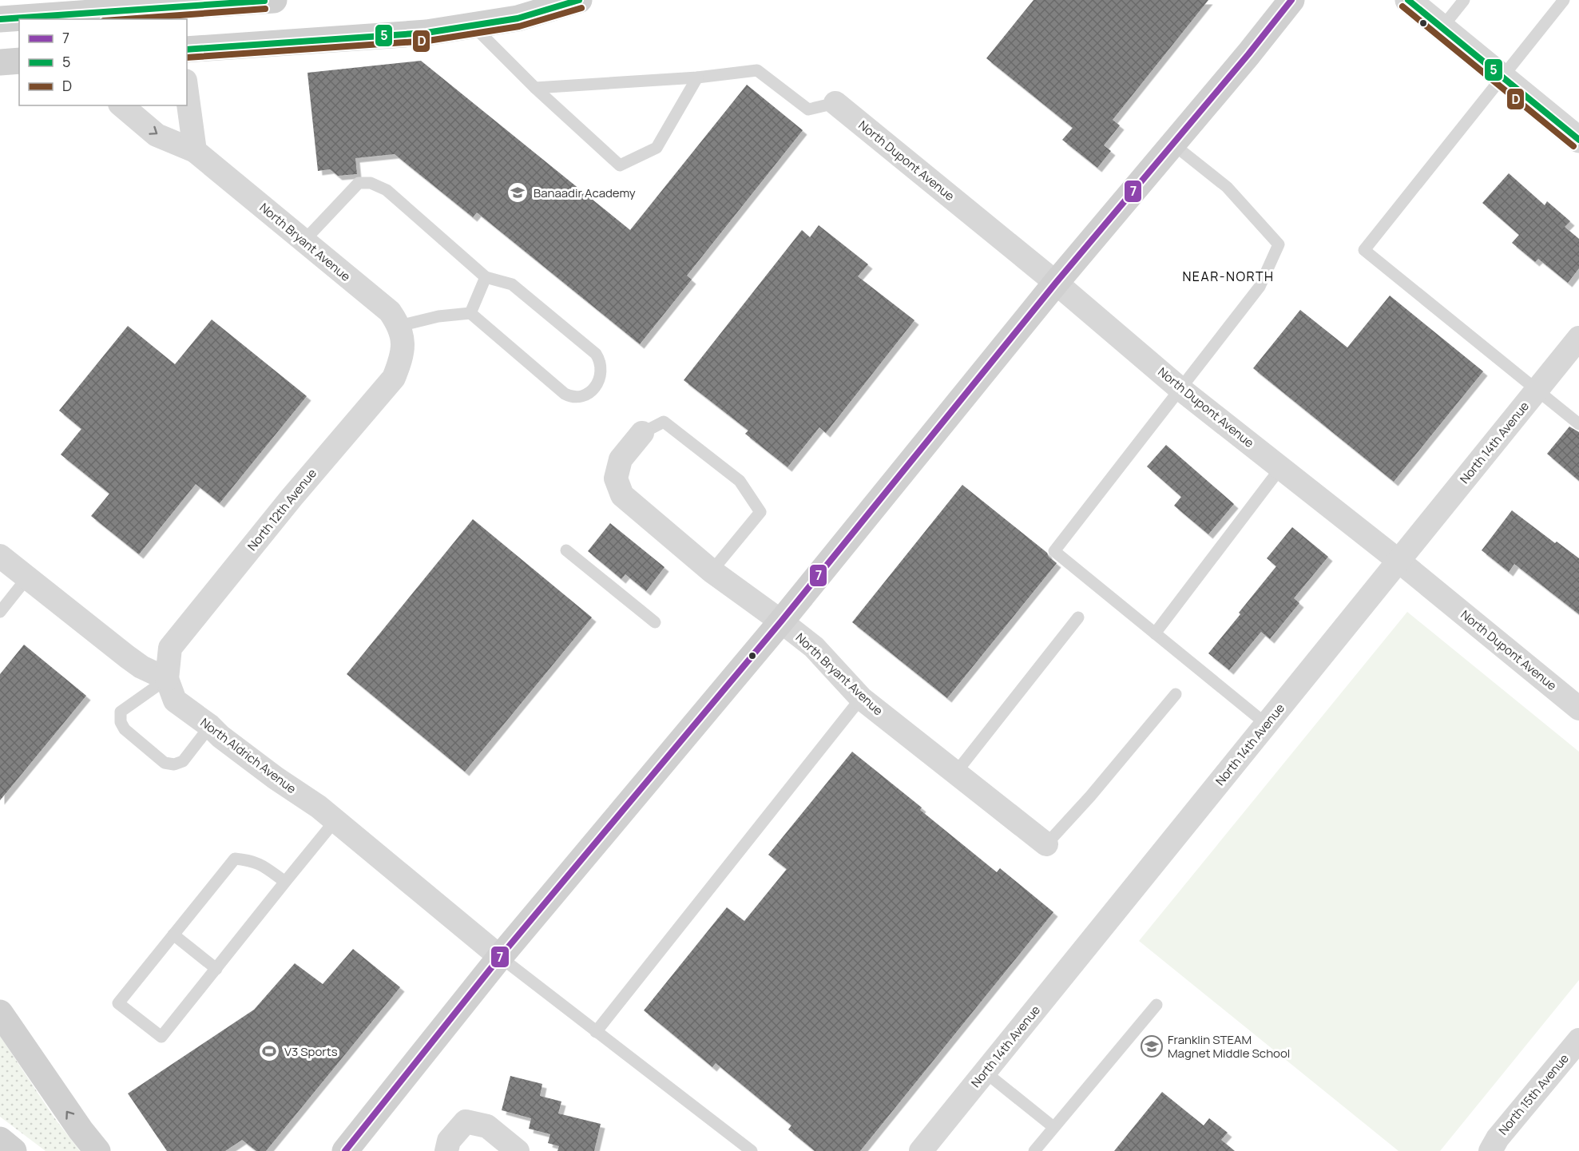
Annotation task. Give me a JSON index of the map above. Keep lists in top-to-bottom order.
{
  "streets": {
    "street": [
      "North Dupont Avenue",
      "North Bryant Avenue",
      "North 14th Avenue",
      "North 12th Avenue",
      "North Aldrich Avenue",
      "North 15th Avenue"
    ]
  },
  "crossings": [
    ["North Dupont Avenue", "North 14th Avenue"],
    ["North Bryant Avenue", "North 12th Avenue"],
    ["North 12th Avenue", "North Aldrich Avenue"]
  ],
  "districts": ["NEAR-NORTH"],
  "places": {
    "school or university": ["Banaadir Academy", "Franklin STEAM Magnet Middle School"],
    "sports": ["V3 Sports"]
  },
  "lines": ["transit line 7", "transit line 5", "transit line D"],
  "legend": ["7", "5", "D"]
}
